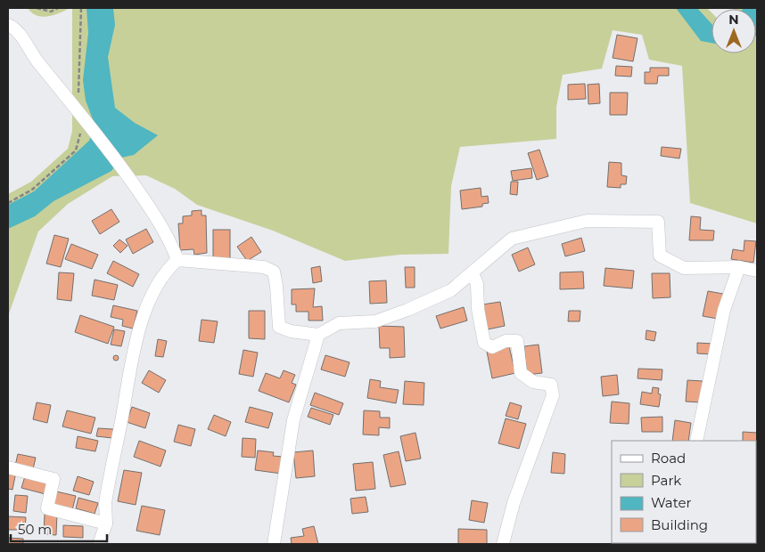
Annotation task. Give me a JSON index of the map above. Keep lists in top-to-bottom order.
{
  "legend": [
    "Road",
    "Park",
    "Water",
    "Building"
  ],
  "scale_bar": "50 m",
  "north": "top"
}
